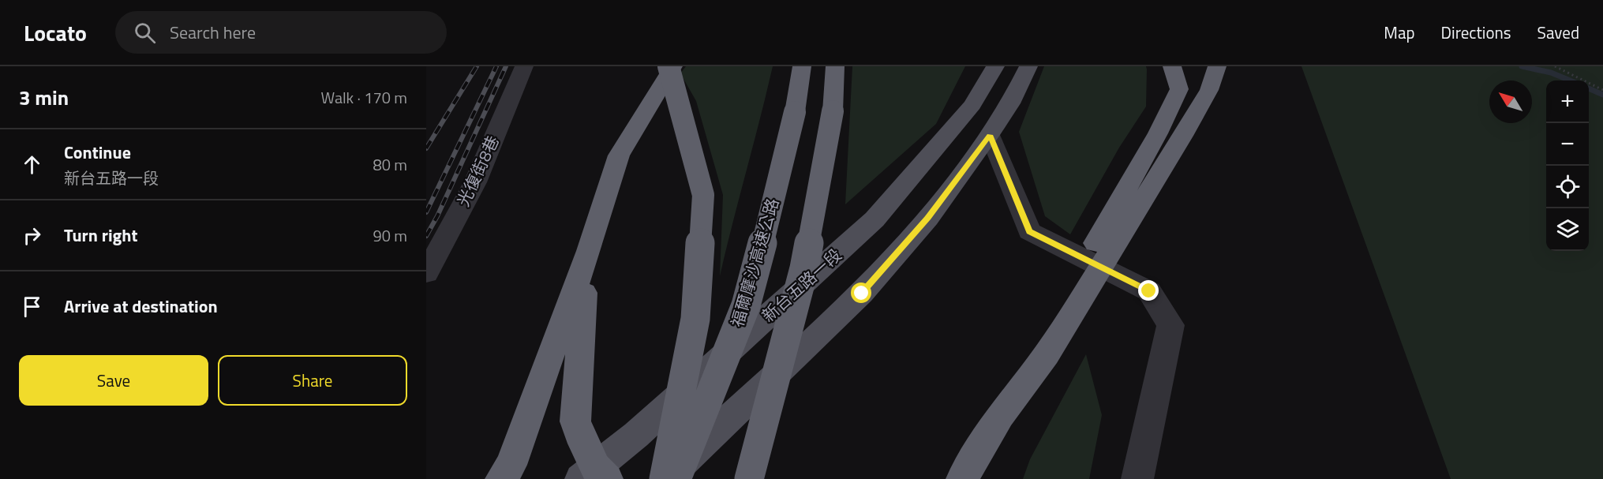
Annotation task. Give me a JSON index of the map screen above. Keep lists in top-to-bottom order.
{
  "streets": {
    "highway": ["福爾摩沙高速公路"],
    "main road": ["新台五路一段"],
    "lane": ["光復街8巷"]
  },
  "north": "top left",
  "page": {
    "header": "Locato",
    "search": "Search here",
    "nav": ["Map", "Directions", "Saved"],
    "heading": ["3 min", "Walk · 170 m"],
    "map_buttons": ["+", "−"],
    "list": [
      ["Continue", "新台五路一段", "80 m"],
      ["Turn right", "90 m"],
      "Arrive at destination"
    ],
    "buttons": ["Save", "Share"]
  }
}
